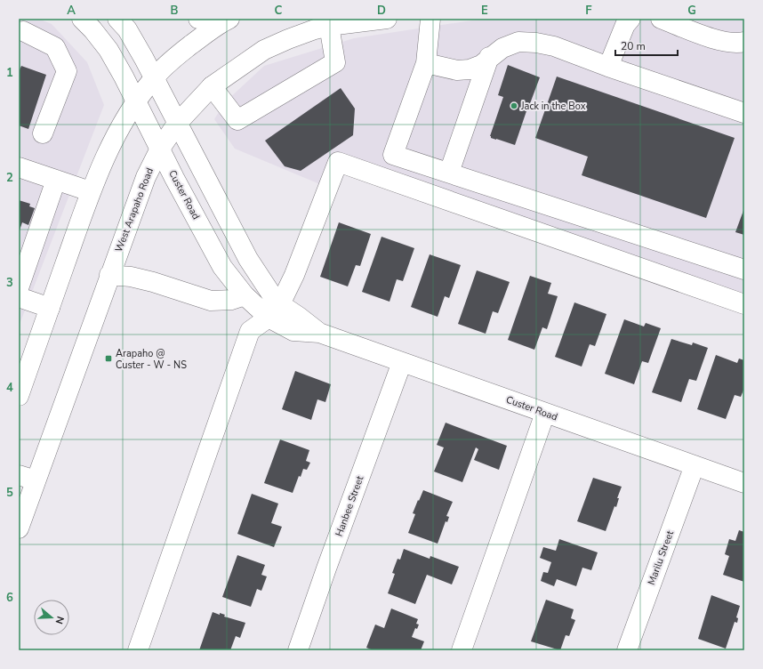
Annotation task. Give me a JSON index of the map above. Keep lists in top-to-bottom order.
{
  "streets": {
    "street": [
      "Custer Road",
      "West Arapaho Road",
      "Hanbee Street",
      "Marilu Street"
    ]
  },
  "crossings": [
    ["Custer Road", "West Arapaho Road"],
    ["Custer Road", "Hanbee Street"],
    ["Custer Road", "Marilu Street"]
  ],
  "places": {
    "other": ["Jack in the Box"],
    "transit": ["Arapaho @ Custer - W - NS"]
  },
  "scale_bar": "20 m",
  "north": "right",
  "grid": {
    "columns": [
      "A",
      "B",
      "C",
      "D",
      "E",
      "F",
      "G"
    ],
    "rows": [
      "1",
      "2",
      "3",
      "4",
      "5",
      "6"
    ]
  }
}
